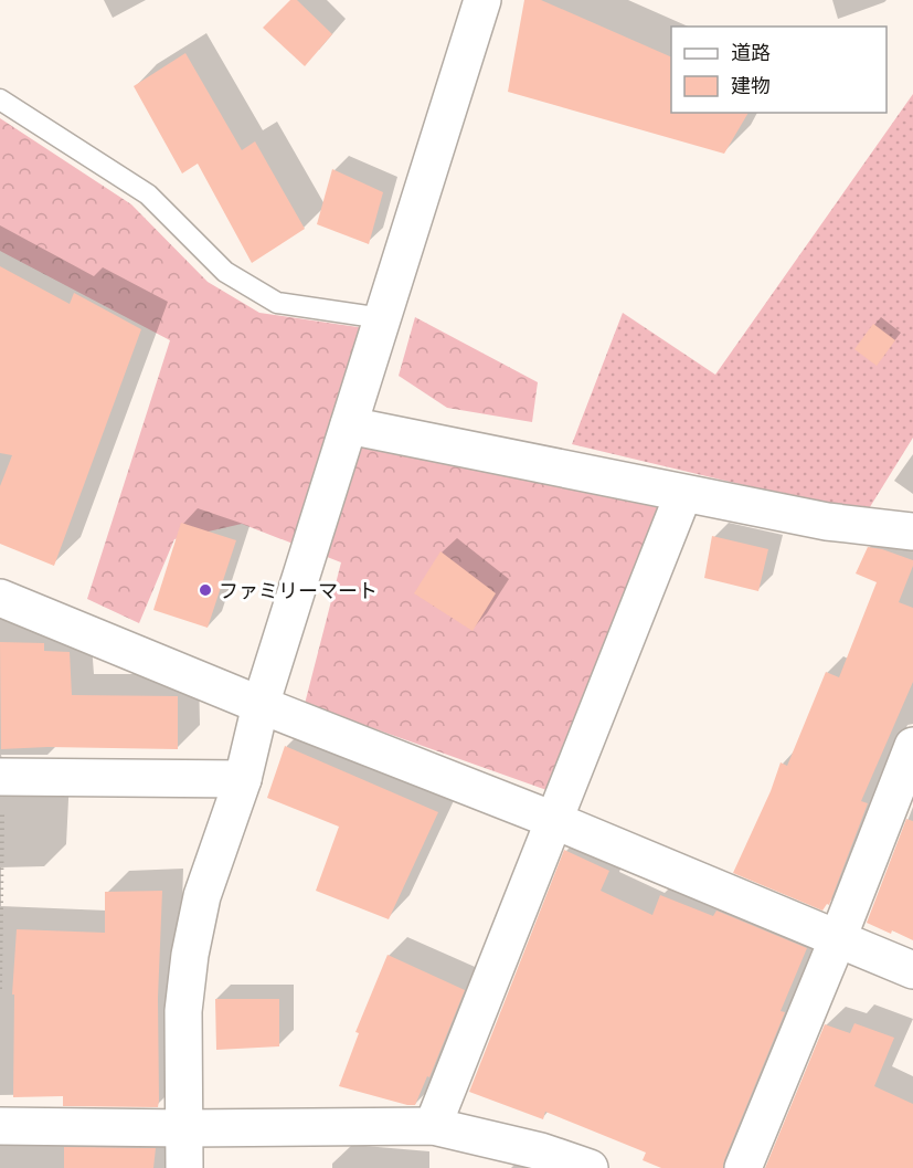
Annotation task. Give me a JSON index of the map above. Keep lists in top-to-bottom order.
{
  "places": ["ファミリーマート"],
  "legend": ["道路", "建物"]
}
